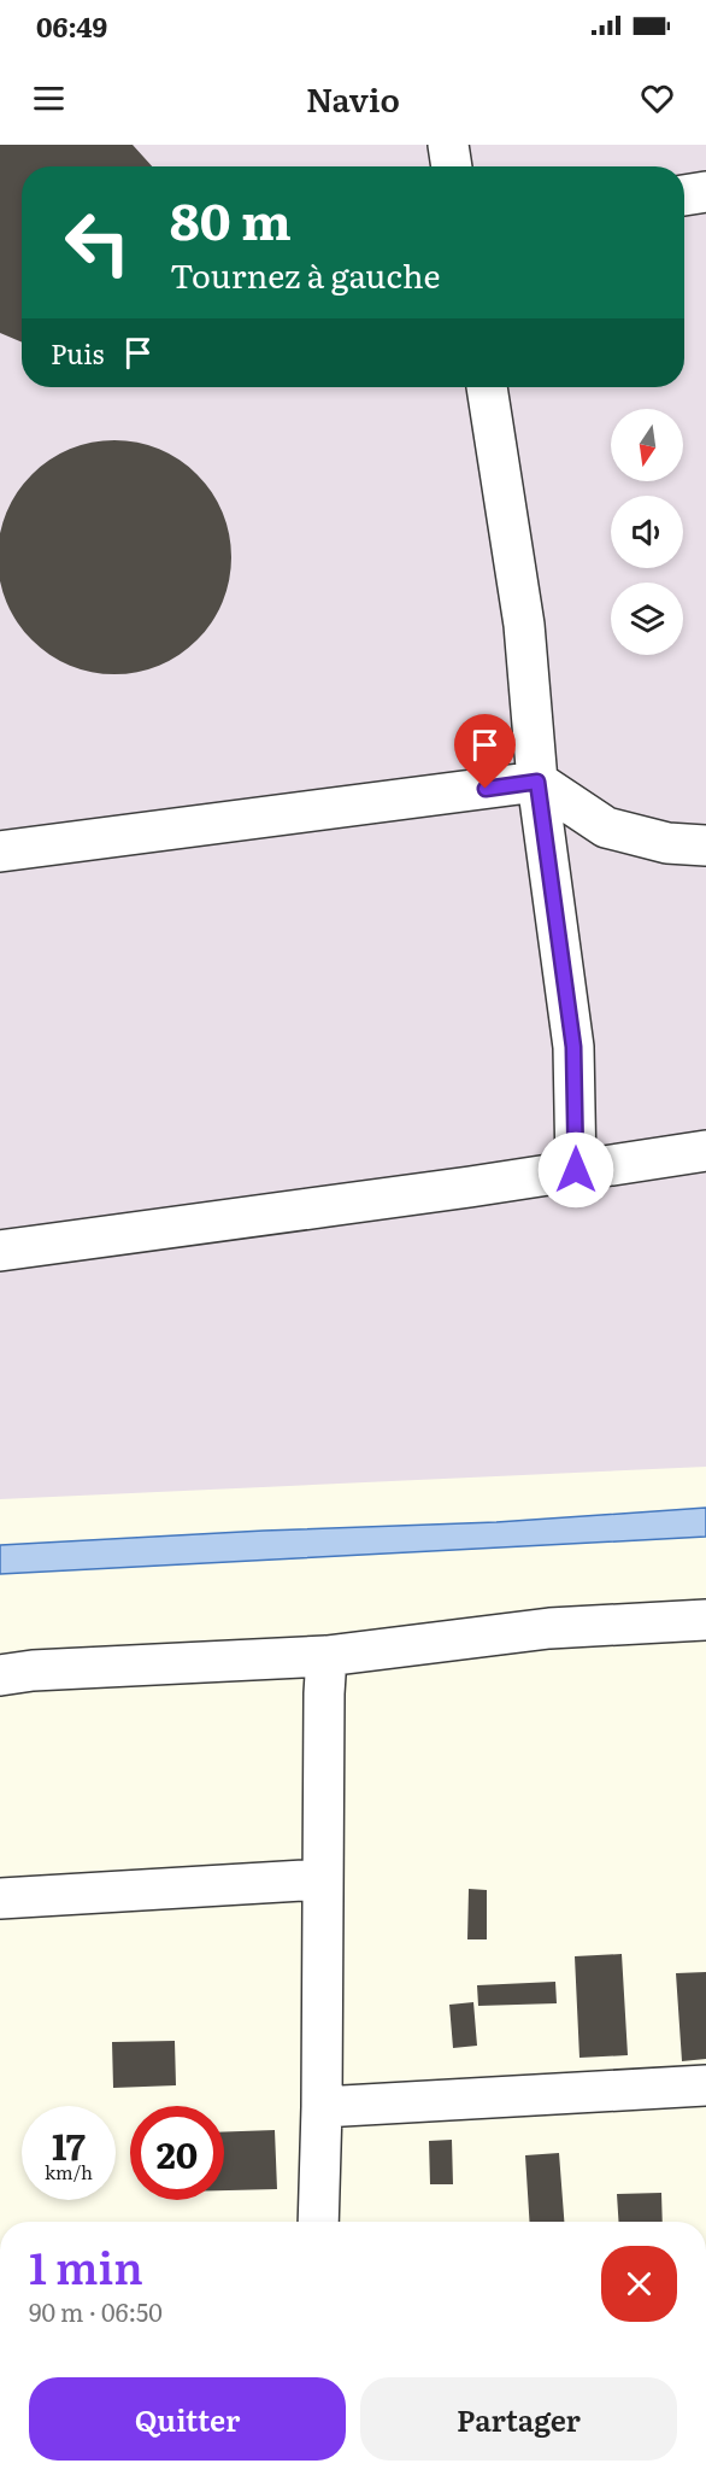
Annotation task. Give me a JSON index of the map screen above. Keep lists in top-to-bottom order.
{
  "north": "bottom",
  "page": {
    "status": "06:49",
    "header": "Navio",
    "turn": ["80 m", "Tournez à gauche"],
    "then": "Puis",
    "speed": "17 km/h",
    "limit": "20",
    "heading": ["1 min", "90 m · 06:50"],
    "buttons": ["Quitter", "Partager"]
  }
}
